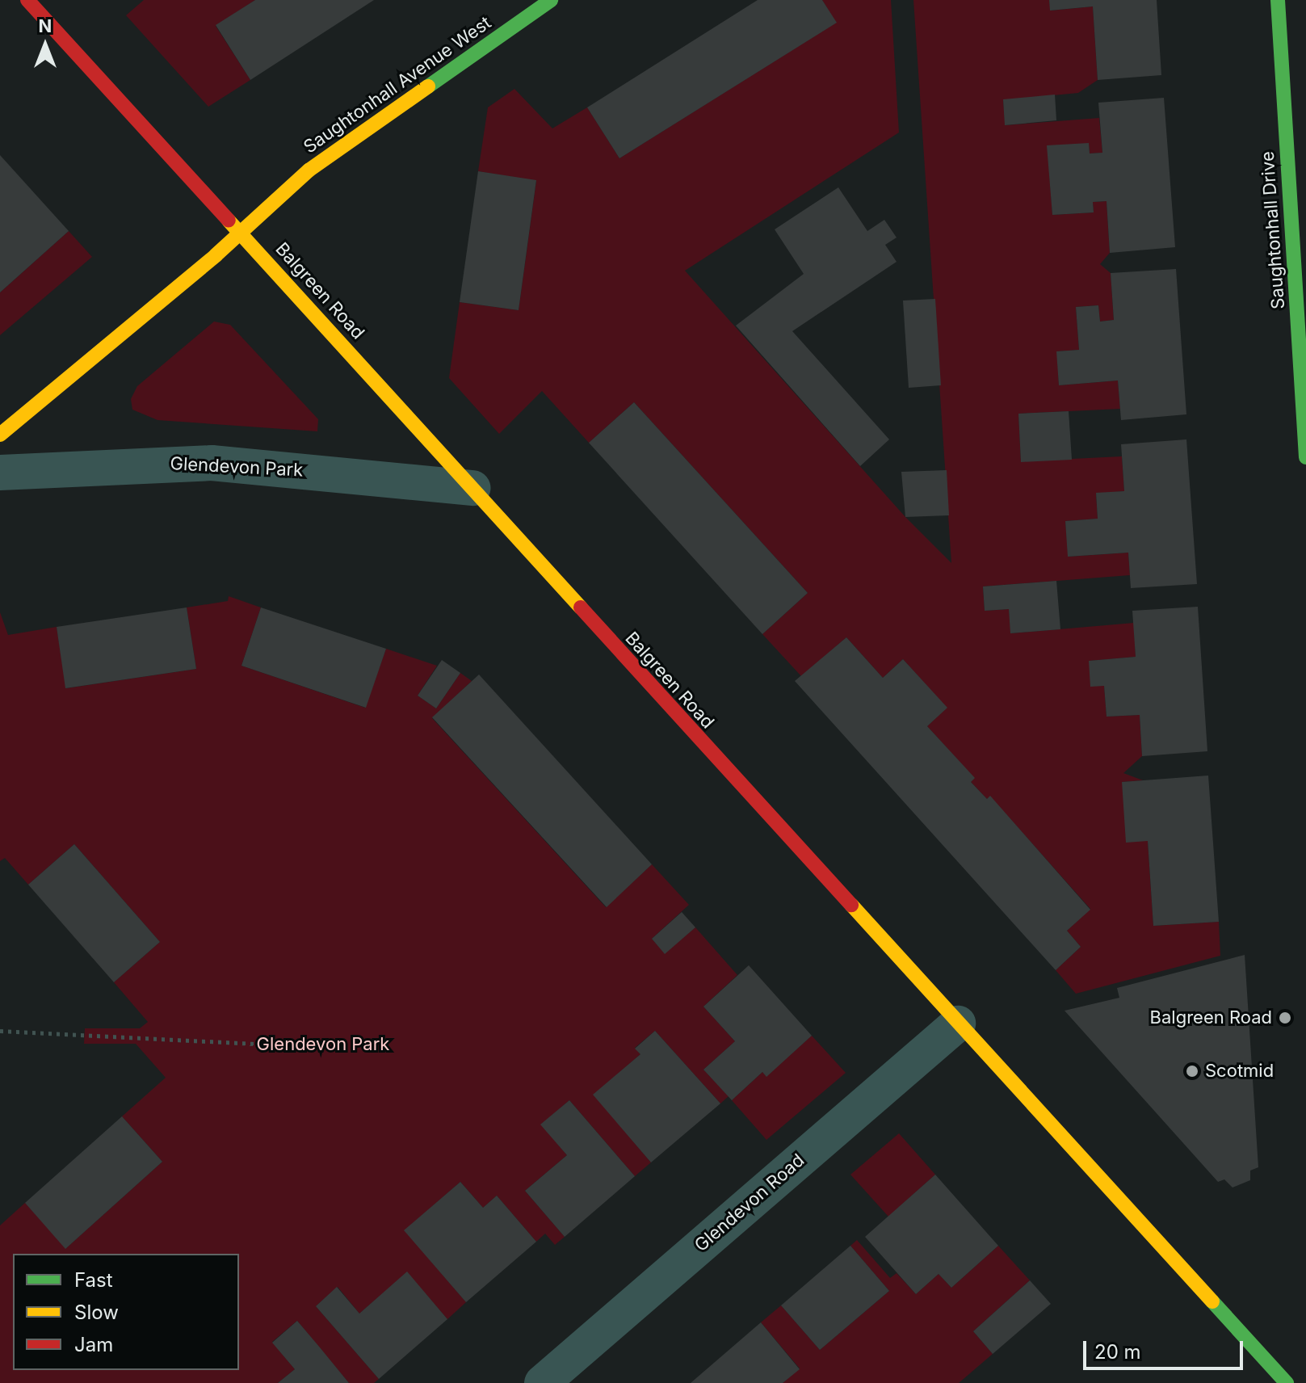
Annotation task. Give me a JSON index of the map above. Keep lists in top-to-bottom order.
{
  "streets": {
    "street": [
      "Saughtonhall Avenue West",
      "Saughtonhall Drive",
      "Balgreen Road",
      "Glendevon Park",
      "Glendevon Road"
    ]
  },
  "crossings": [
    ["Saughtonhall Avenue West", "Balgreen Road"],
    ["Balgreen Road", "Glendevon Park"],
    ["Balgreen Road", "Glendevon Road"]
  ],
  "parks": ["Glendevon Park"],
  "places": ["Balgreen Road", "Scotmid"],
  "legend": ["Fast", "Slow", "Jam"],
  "scale_bar": "20 m",
  "north": "top"
}
